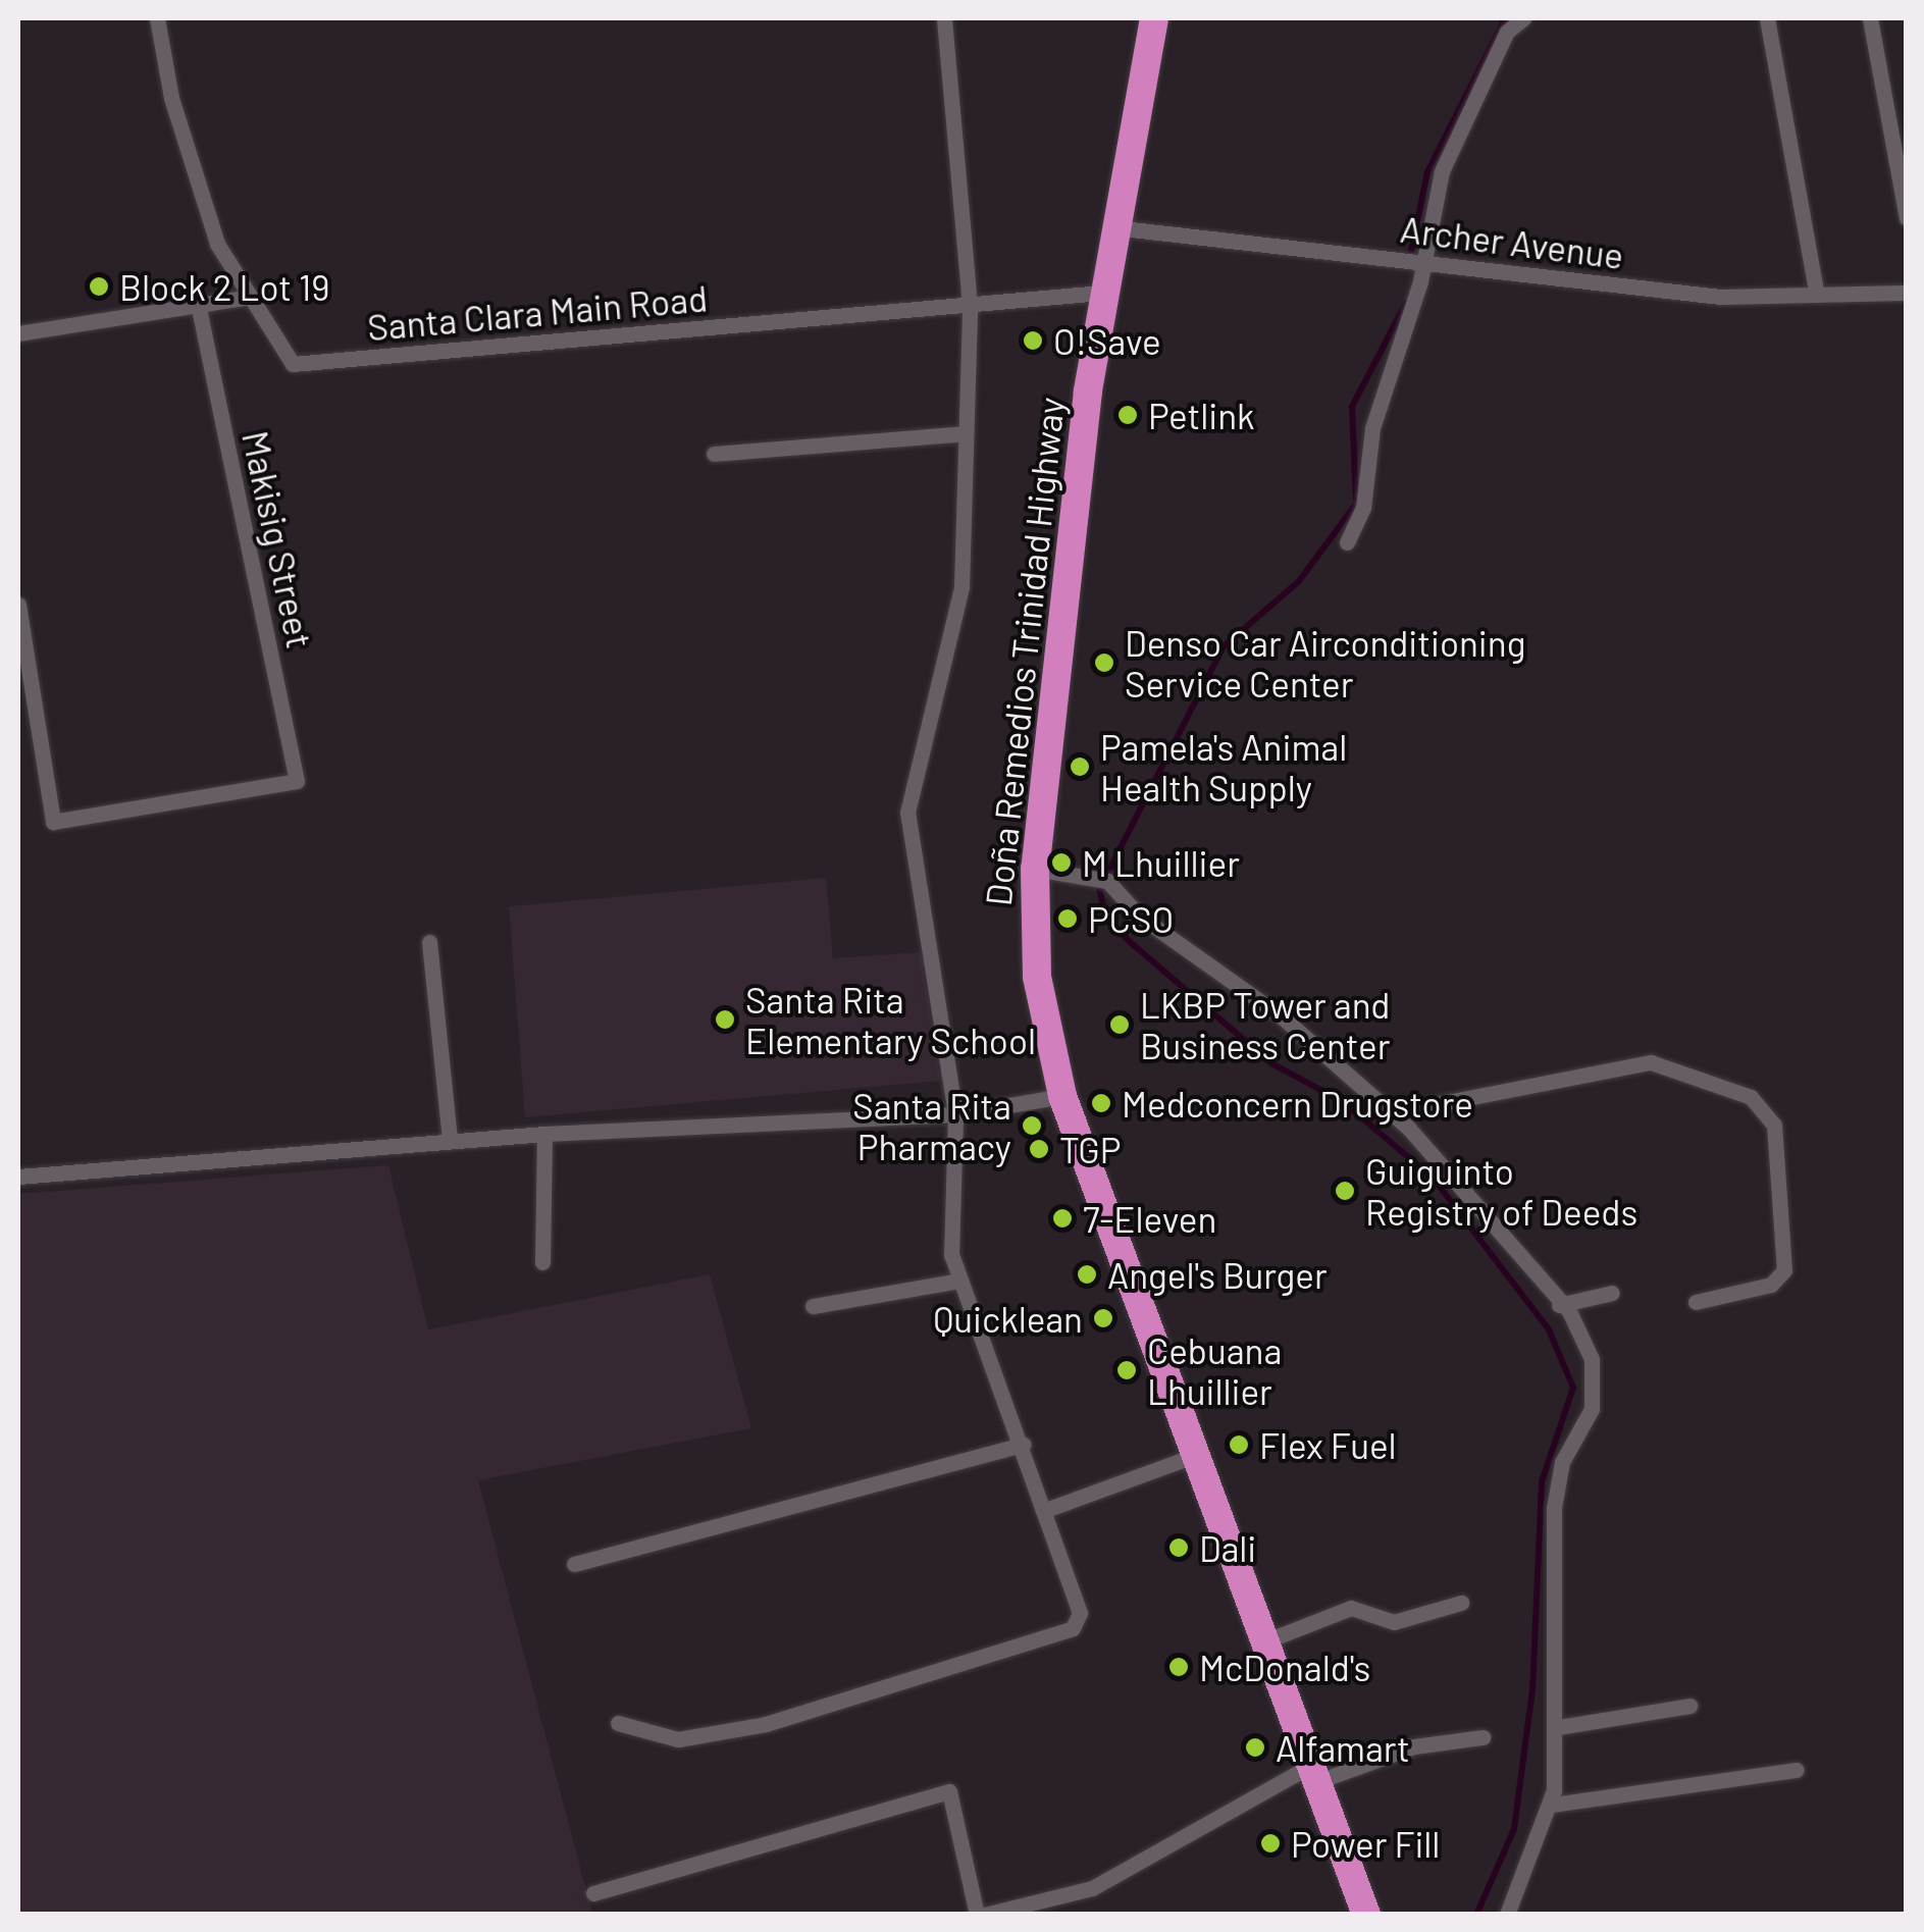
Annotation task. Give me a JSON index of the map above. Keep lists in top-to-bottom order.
{
  "streets": {
    "highway": ["Doña Remedios Trinidad Highway"],
    "street": ["Archer Avenue", "Santa Clara Main Road", "Makisig Street"]
  },
  "crossings": [
    ["Archer Avenue", "Doña Remedios Trinidad Highway"],
    ["Santa Clara Main Road", "Doña Remedios Trinidad Highway"]
  ],
  "places": [
    "Block 2 Lot 19",
    "O!Save",
    "Petlink",
    "Denso Car Airconditioning Service Center",
    "Pamela's Animal Health Supply",
    "M Lhuillier",
    "PCSO",
    "Santa Rita Elementary School",
    "LKBP Tower and Business Center",
    "Medconcern Drugstore",
    "Santa Rita Pharmacy",
    "TGP",
    "Guiguinto Registry of Deeds",
    "7-Eleven",
    "Angel's Burger",
    "Quicklean",
    "Cebuana Lhuillier",
    "Flex Fuel",
    "Dali",
    "McDonald's",
    "Alfamart",
    "Power Fill"
  ]
}
